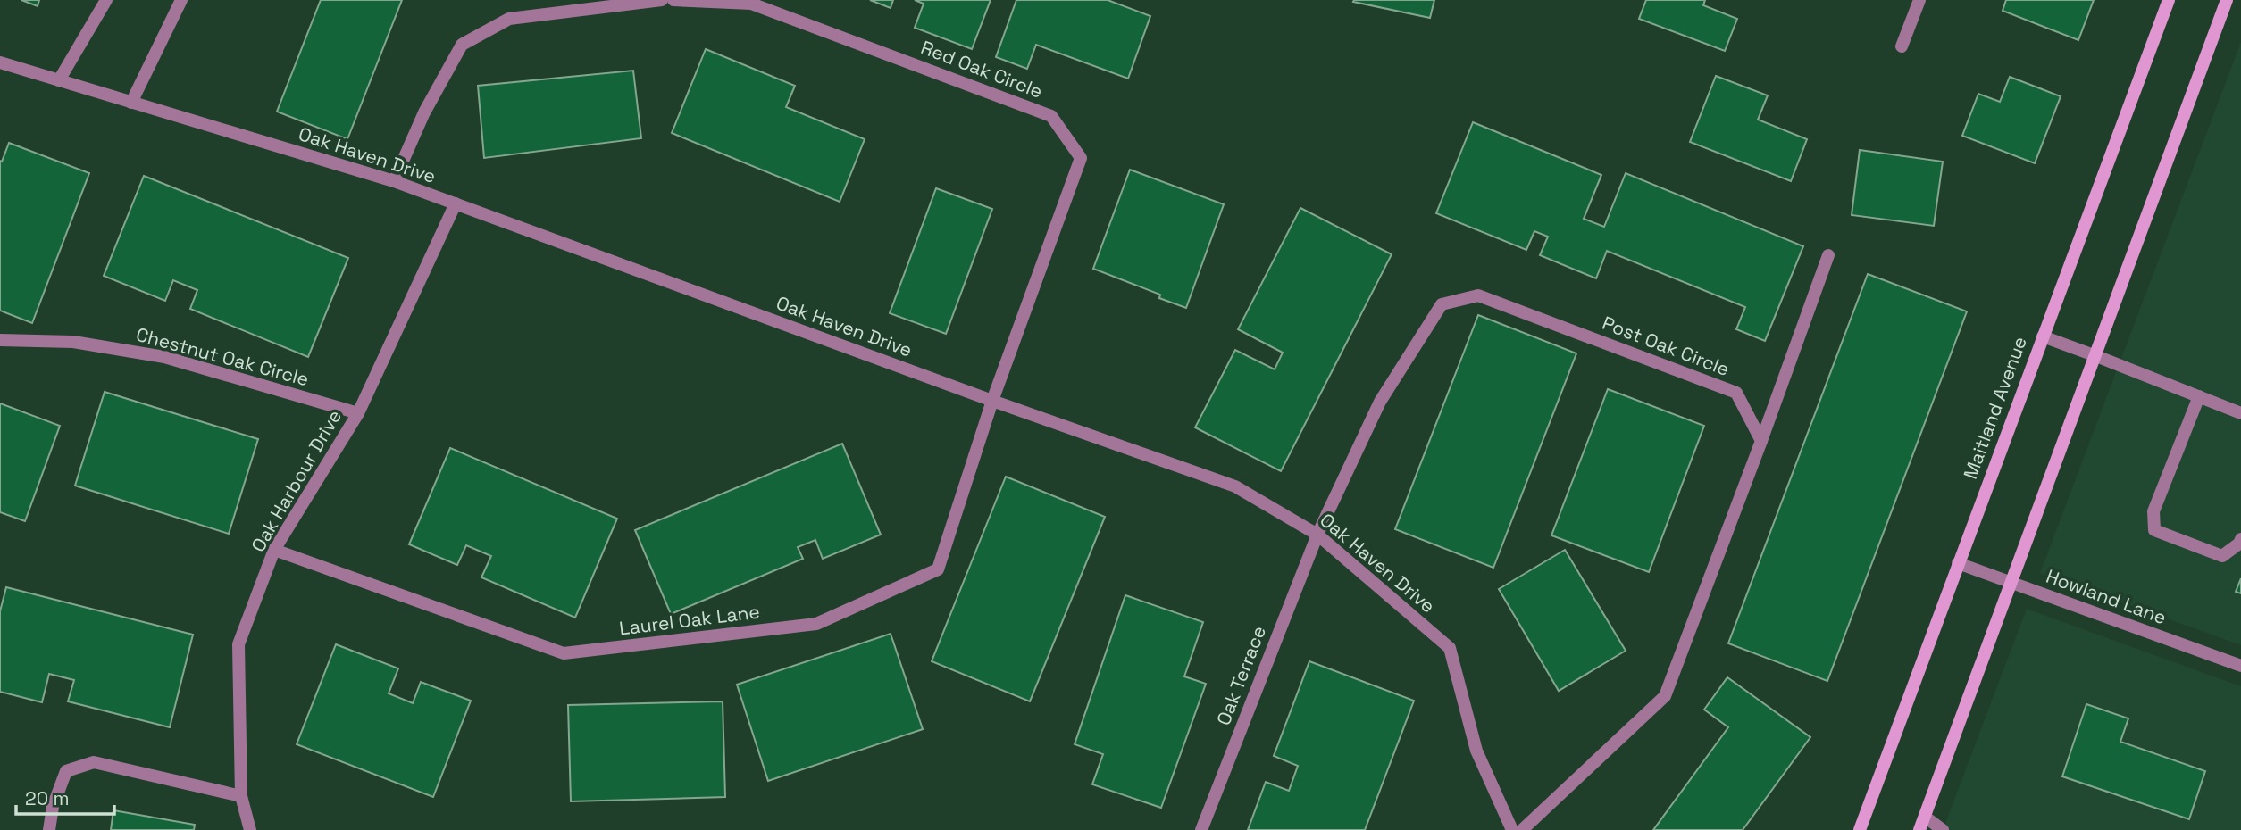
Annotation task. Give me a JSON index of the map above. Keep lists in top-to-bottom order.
{
  "streets": {
    "main road": ["Maitland Avenue"],
    "street": [
      "Red Oak Circle",
      "Oak Haven Drive",
      "Post Oak Circle",
      "Chestnut Oak Circle",
      "Oak Harbour Drive",
      "Howland Lane",
      "Laurel Oak Lane",
      "Oak Terrace"
    ]
  },
  "crossings": [
    ["Red Oak Circle", "Oak Haven Drive"],
    ["Red Oak Circle", "Laurel Oak Lane"],
    ["Oak Haven Drive", "Post Oak Circle"],
    ["Oak Haven Drive", "Oak Harbour Drive"],
    ["Oak Haven Drive", "Laurel Oak Lane"],
    ["Oak Haven Drive", "Oak Terrace"],
    ["Post Oak Circle", "Oak Terrace"],
    ["Chestnut Oak Circle", "Oak Harbour Drive"],
    ["Maitland Avenue", "Howland Lane"],
    ["Oak Harbour Drive", "Laurel Oak Lane"]
  ],
  "scale_bar": "20 m"
}
